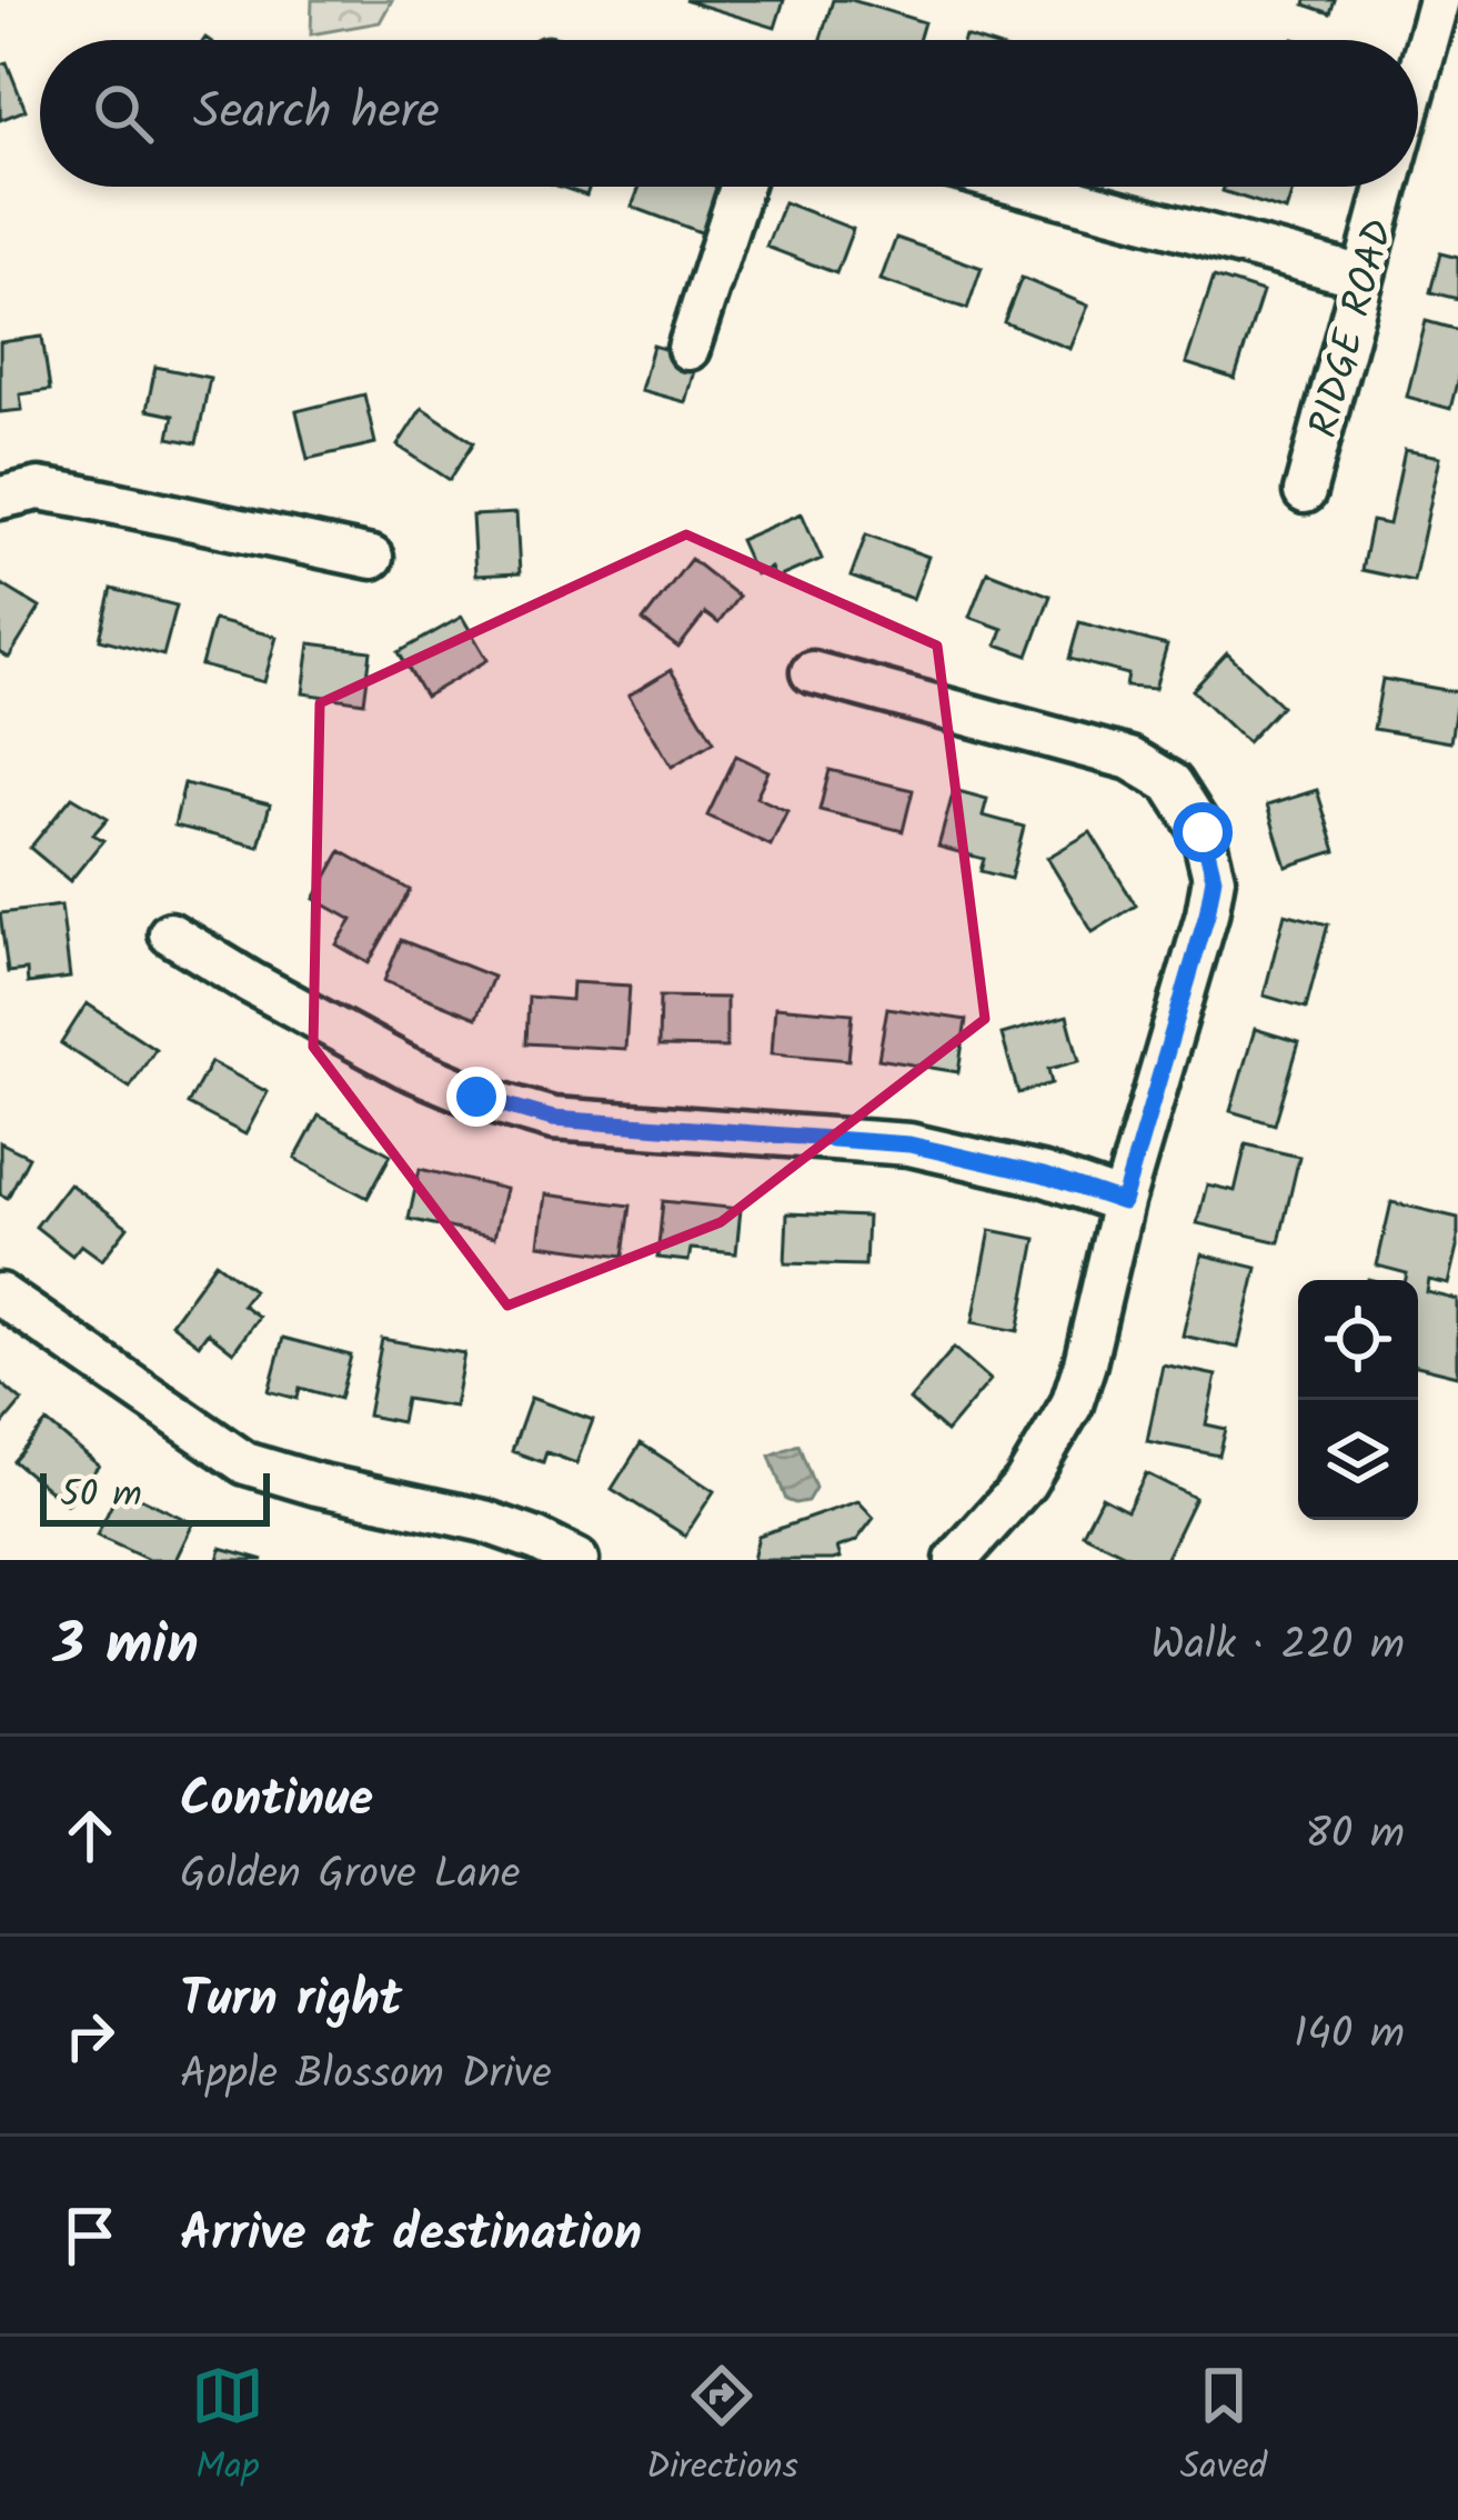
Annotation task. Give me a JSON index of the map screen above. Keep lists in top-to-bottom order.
{
  "streets": {
    "street": ["RIDGE ROAD"]
  },
  "scale_bar": "50 m",
  "page": {
    "search": "Search here",
    "scale": "50 m",
    "heading": ["3 min", "Walk · 220 m"],
    "list": [
      ["Continue", "Golden Grove Lane", "80 m"],
      ["Turn right", "Apple Blossom Drive", "140 m"],
      "Arrive at destination"
    ],
    "nav": ["Map", "Directions", "Saved"]
  }
}
